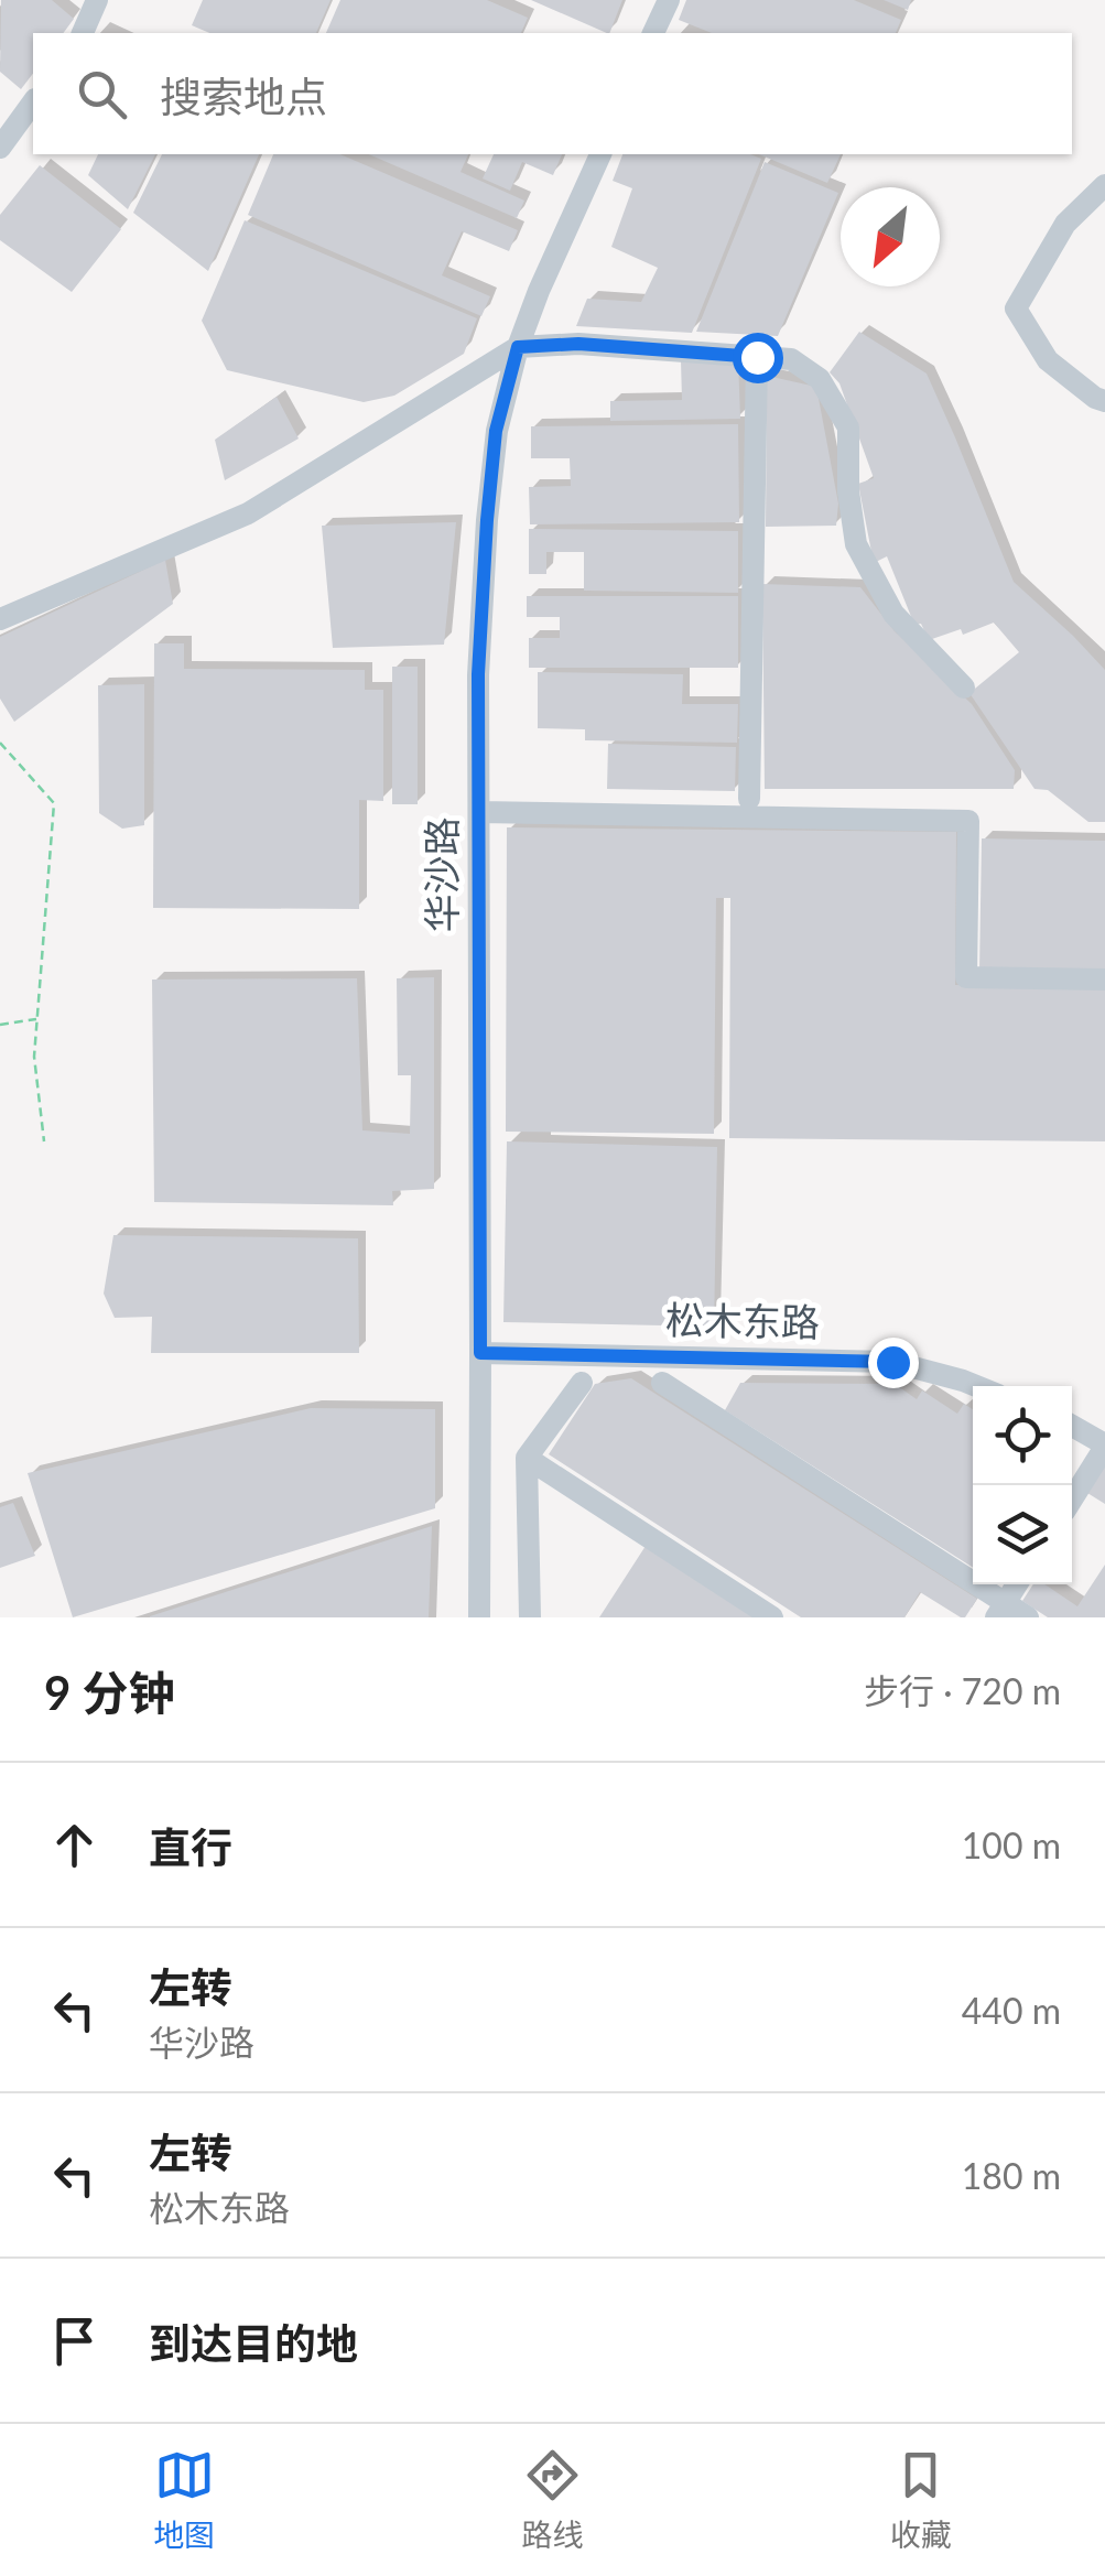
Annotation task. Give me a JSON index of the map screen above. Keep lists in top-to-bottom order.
{
  "streets": {
    "street": ["华沙路", "松木东路"]
  },
  "crossings": [
    ["华沙路", "松木东路"]
  ],
  "north": "bottom left",
  "page": {
    "search": "搜索地点",
    "heading": ["9 分钟", "步行 · 720 m"],
    "list": [
      ["直行", "100 m"],
      ["左转", "华沙路", "440 m"],
      ["左转", "松木东路", "180 m"],
      "到达目的地"
    ],
    "nav": ["地图", "路线", "收藏"]
  }
}
